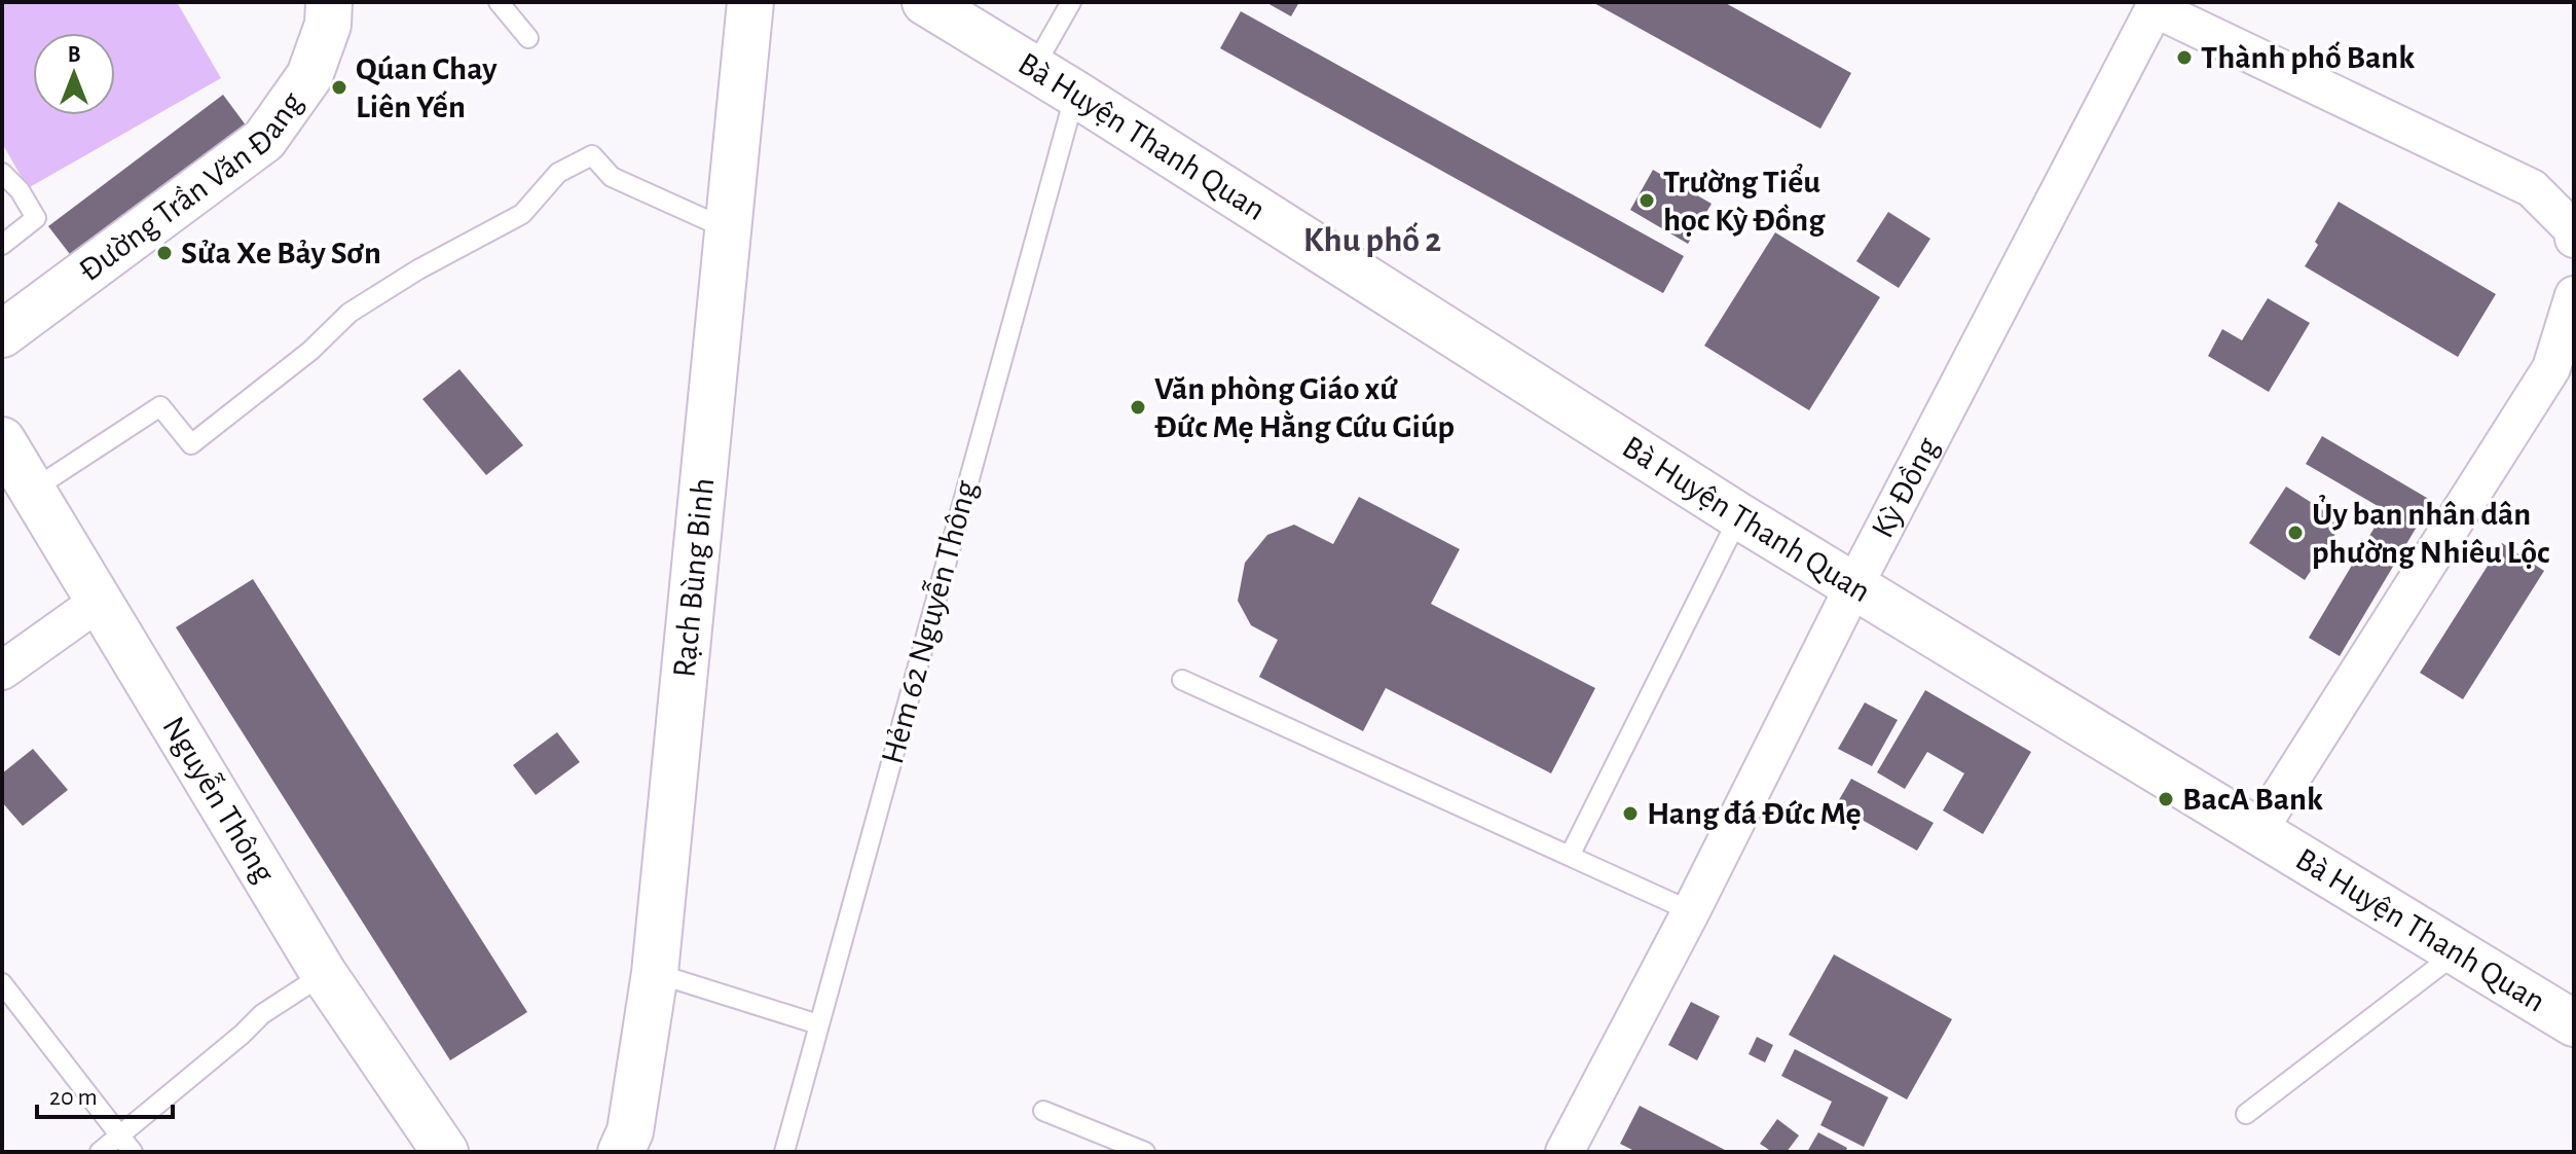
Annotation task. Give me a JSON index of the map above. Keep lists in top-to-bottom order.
{
  "streets": {
    "street": [
      "Bà Huyện Thanh Quan",
      "Đường Trần Văn Đang",
      "Kỳ Ðồng",
      "Rạch Bùng Binh",
      "Nguyễn Thông"
    ],
    "lane": ["Hẻm 62 Nguyễn Thông"]
  },
  "crossings": [
    ["Bà Huyện Thanh Quan", "Kỳ Ðồng"],
    ["Bà Huyện Thanh Quan", "Hẻm 62 Nguyễn Thông"]
  ],
  "districts": ["Khu phố 2"],
  "places": [
    "Thành phố Bank",
    "Qúan Chay Liên Yến",
    "Trường Tiểu học Kỳ Đồng",
    "Sửa Xe Bảy Sơn",
    "Văn phòng Giáo xứ Đức Mẹ Hằng Cứu Giúp",
    "Ủy ban nhân dân phường Nhiêu Lộc",
    "BacA Bank",
    "Hang đá Đức Mẹ"
  ],
  "scale_bar": "20 m",
  "north": "top"
}
